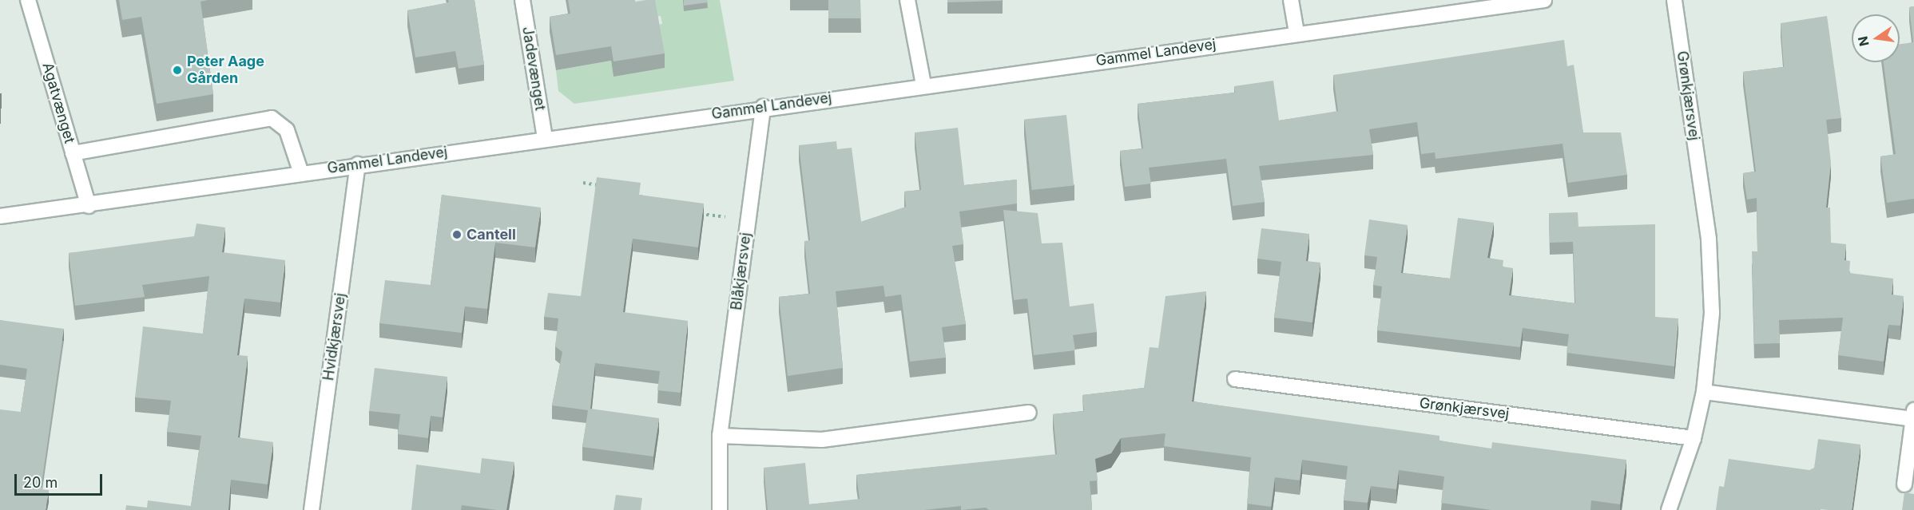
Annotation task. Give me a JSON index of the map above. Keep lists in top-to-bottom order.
{
  "streets": {
    "street": [
      "Gammel Landevej",
      "Jadevænget",
      "Grønkjærsvej",
      "Agatvænget",
      "Blåkjærsvej",
      "Hvidkjærsvej"
    ]
  },
  "crossings": [
    ["Gammel Landevej", "Jadevænget"],
    ["Gammel Landevej", "Agatvænget"],
    ["Gammel Landevej", "Blåkjærsvej"],
    ["Gammel Landevej", "Hvidkjærsvej"]
  ],
  "places": ["Peter Aage Gården", "Cantell"],
  "scale_bar": "20 m",
  "north": "left"
}
